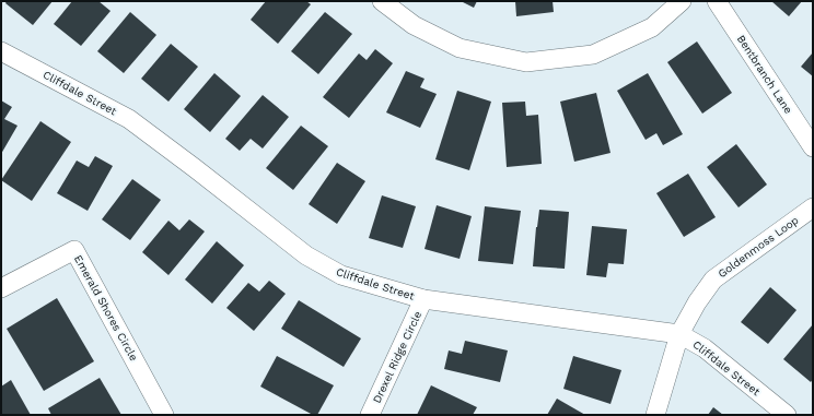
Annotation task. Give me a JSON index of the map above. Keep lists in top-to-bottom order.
{
  "streets": {
    "street": [
      "Bentbranch Lane",
      "Cliffdale Street",
      "Goldenmoss Loop",
      "Emerald Shores Circle",
      "Drexel Ridge Circle"
    ]
  },
  "crossings": [
    ["Cliffdale Street", "Goldenmoss Loop"],
    ["Cliffdale Street", "Drexel Ridge Circle"]
  ]
}
